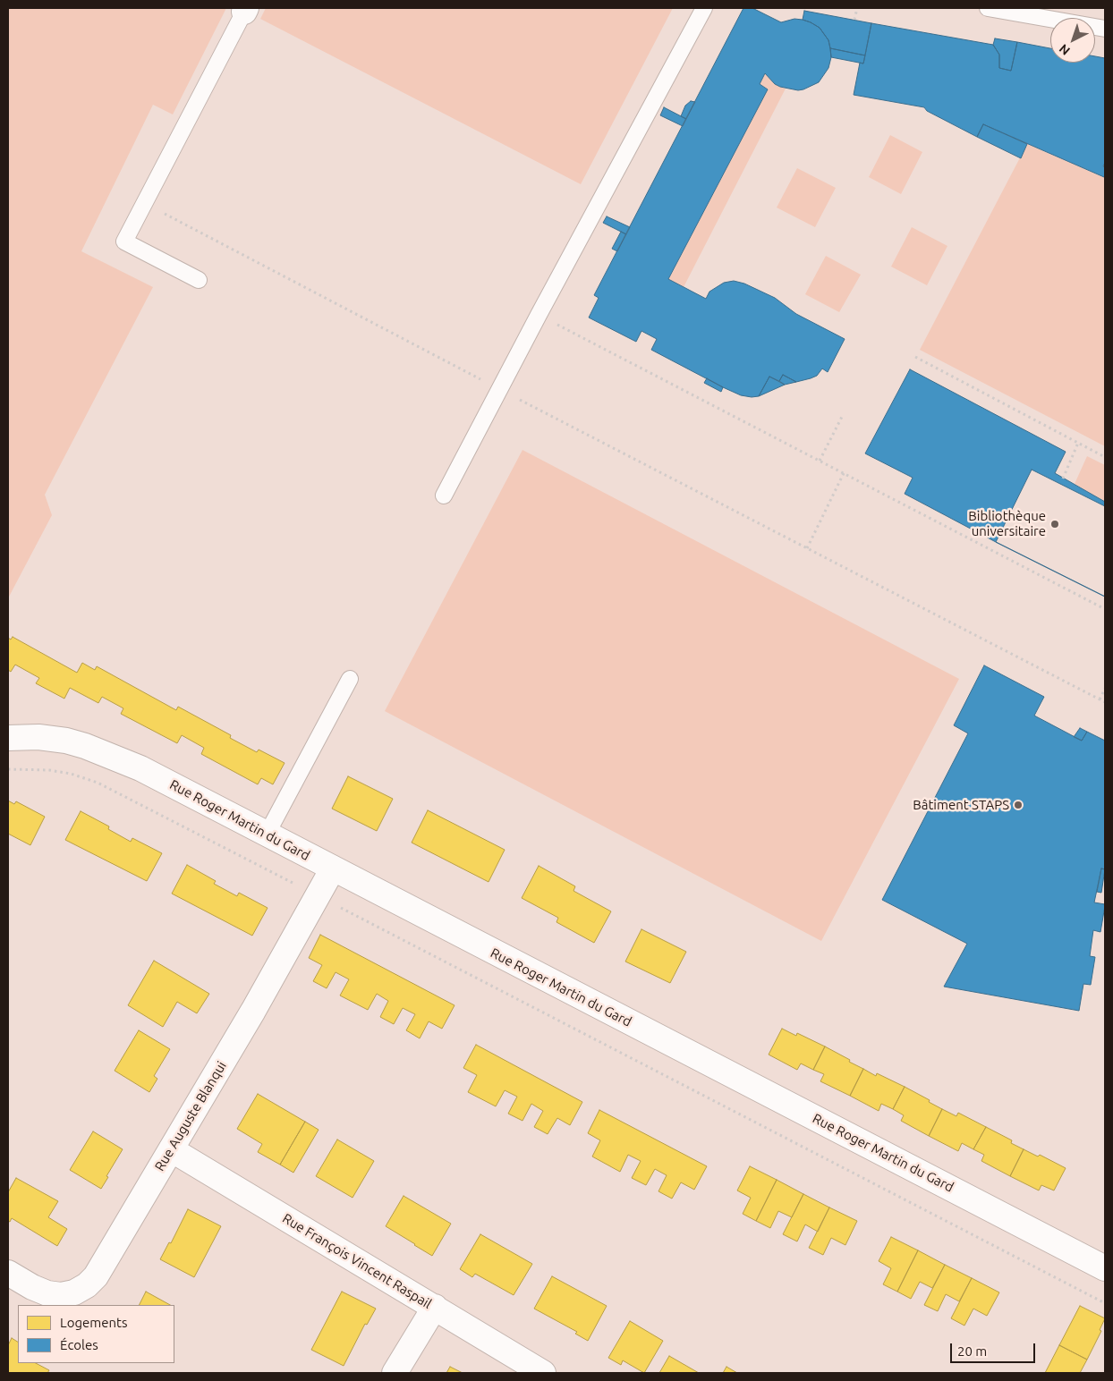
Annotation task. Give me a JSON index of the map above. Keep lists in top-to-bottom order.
{
  "streets": {
    "street": ["Rue Roger Martin du Gard", "Rue Auguste Blanqui", "Rue François Vincent Raspail"]
  },
  "crossings": [
    ["Rue Roger Martin du Gard", "Rue Auguste Blanqui"],
    ["Rue Auguste Blanqui", "Rue François Vincent Raspail"]
  ],
  "places": ["Bibliothèque universitaire", "Bâtiment STAPS"],
  "legend": ["Logements", "Écoles"],
  "scale_bar": "20 m",
  "north": "bottom left"
}
